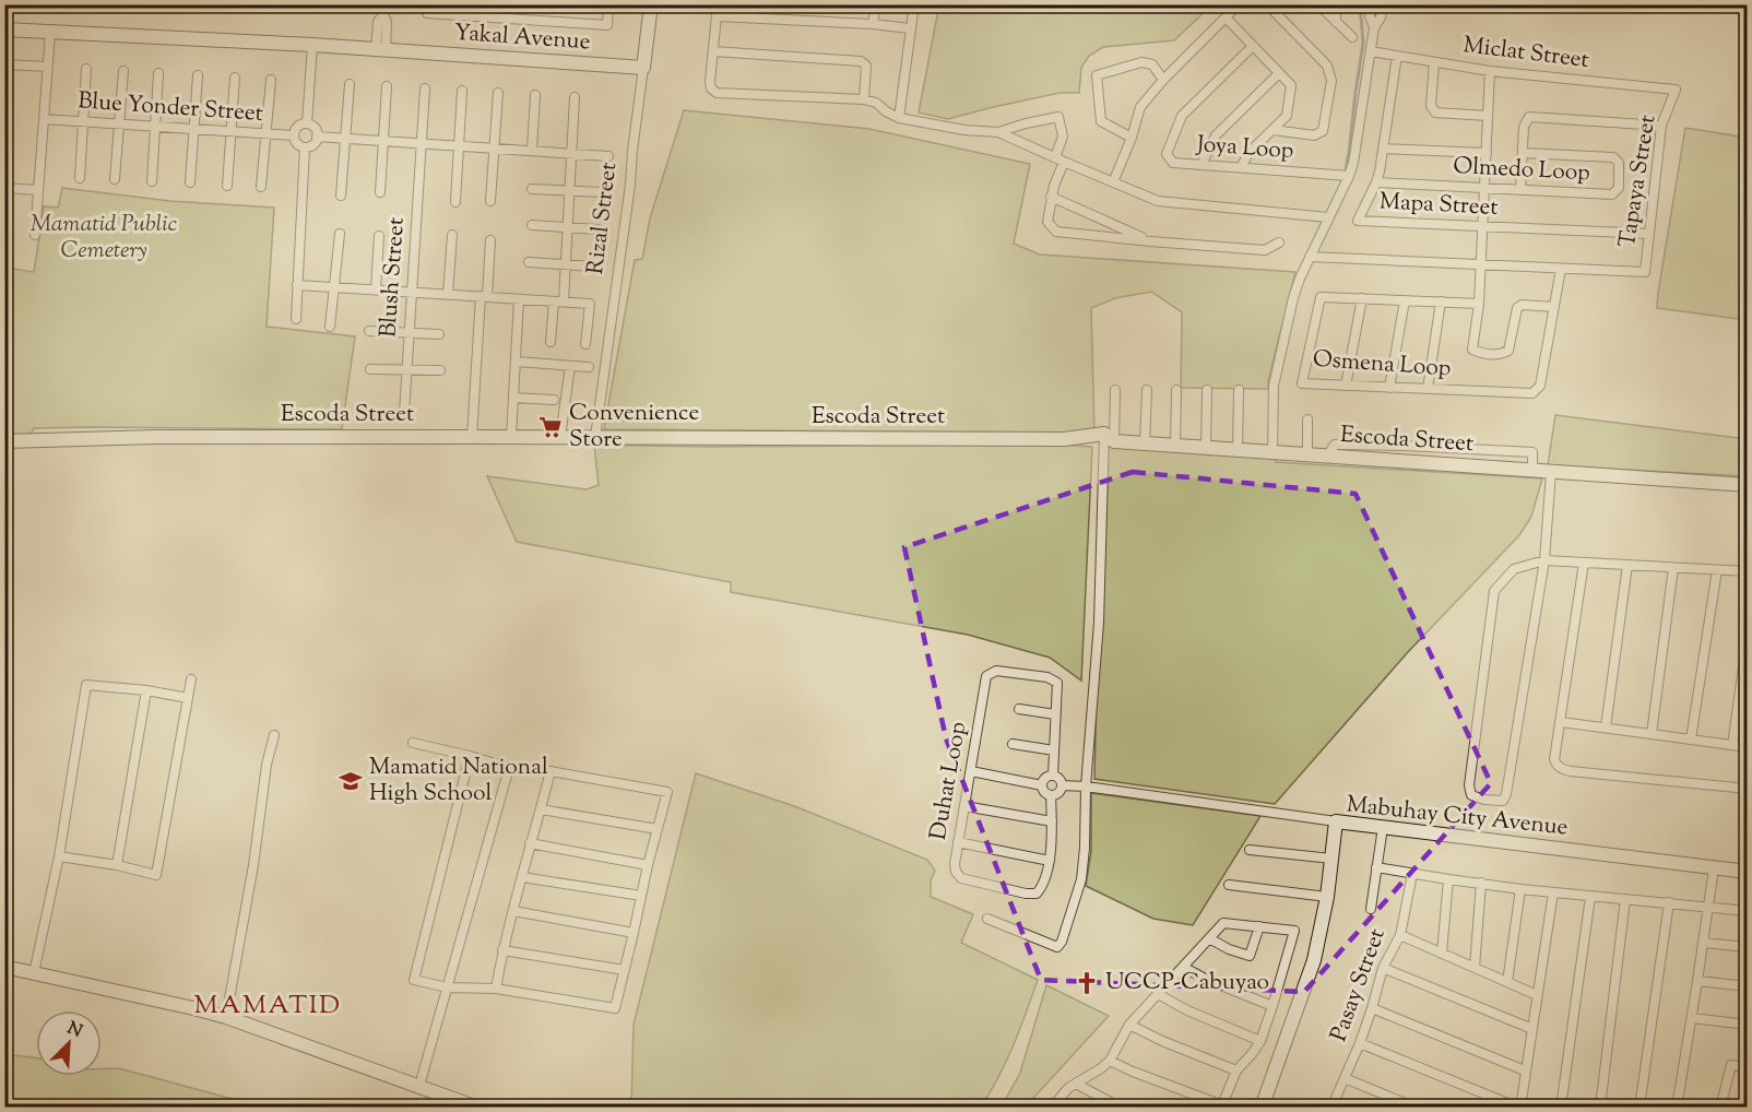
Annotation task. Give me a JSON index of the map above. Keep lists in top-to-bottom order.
{
  "streets": {
    "street": [
      "Yakal Avenue",
      "Miclat Street",
      "Blue Yonder Street",
      "Joya Loop",
      "Olmedo Loop",
      "Tapaya Street",
      "Mapa Street",
      "Rizal Street",
      "Blush Street",
      "Osmena Loop",
      "Escoda Street",
      "Duhat Loop",
      "Mabuhay City Avenue",
      "Pasay Street"
    ]
  },
  "crossings": [
    ["Yakal Avenue", "Rizal Street"],
    ["Miclat Street", "Tapaya Street"],
    ["Miclat Street", "Mapa Street"],
    ["Olmedo Loop", "Mapa Street"],
    ["Tapaya Street", "Mapa Street"],
    ["Tapaya Street", "Osmena Loop"],
    ["Rizal Street", "Escoda Street"]
  ],
  "districts": ["MAMATID"],
  "parks": ["Mamatid Public Cemetery"],
  "places": {
    "supermarket": ["Convenience Store"],
    "school or university": ["Mamatid National High School"],
    "church": ["UCCP-Cabuyao"]
  },
  "north": "top right"
}
